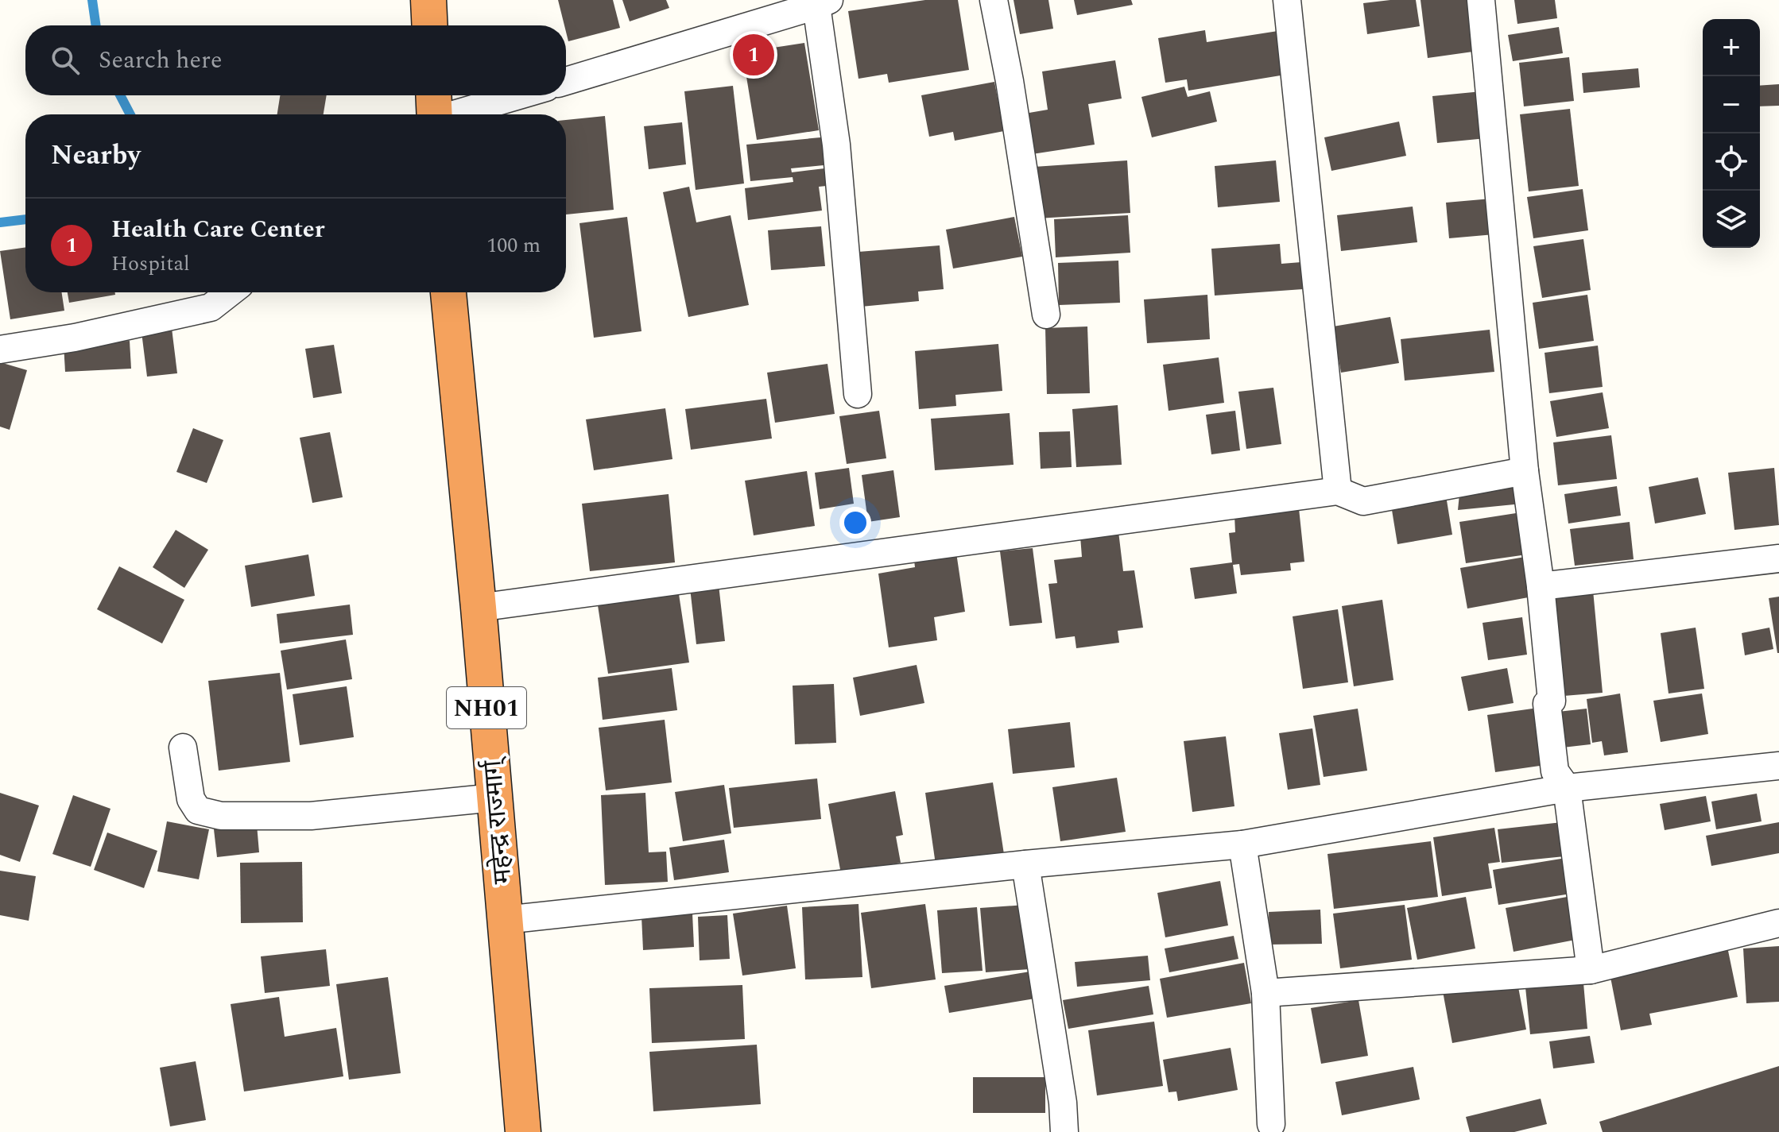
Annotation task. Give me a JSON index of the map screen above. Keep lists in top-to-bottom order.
{
  "streets": {
    "highway": ["NH01", "महेन्द्र राज्मार्ग्"]
  },
  "page": {
    "map_buttons": ["+", "−"],
    "search": "Search here",
    "pins": "1",
    "heading": "Nearby",
    "list": [
      {
        "mark": "1",
        "name": "Health Care Center",
        "note": "Hospital",
        "value": "100 m"
      }
    ]
  }
}
